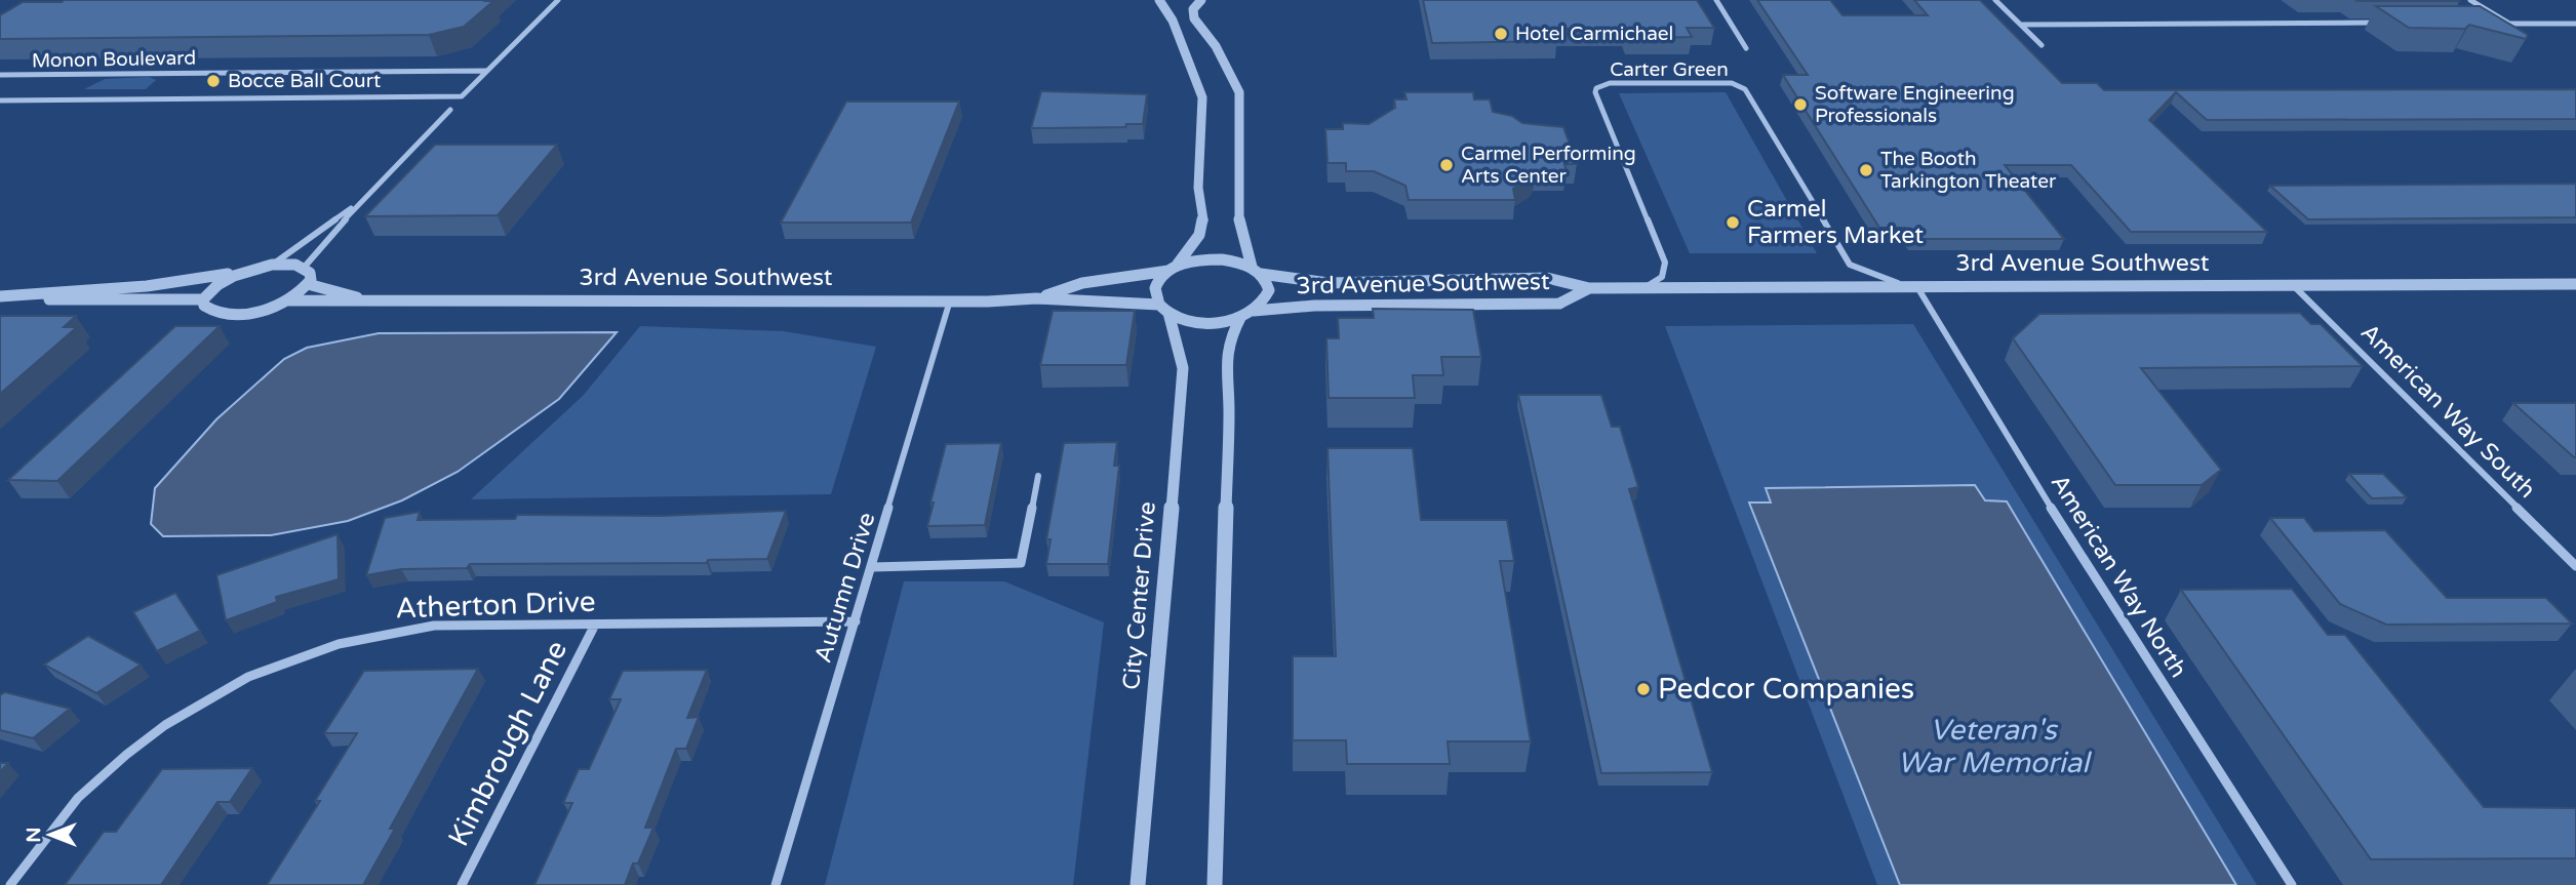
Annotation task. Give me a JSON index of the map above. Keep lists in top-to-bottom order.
{
  "streets": {
    "street": [
      "Monon Boulevard",
      "Carter Green",
      "3rd Avenue Southwest",
      "American Way South",
      "American Way North",
      "Autumn Drive",
      "City Center Drive",
      "Atherton Drive",
      "Kimbrough Lane"
    ]
  },
  "crossings": [
    ["Carter Green", "3rd Avenue Southwest"],
    ["Carter Green", "American Way North"],
    ["3rd Avenue Southwest", "American Way South"],
    ["3rd Avenue Southwest", "American Way North"],
    ["3rd Avenue Southwest", "Autumn Drive"],
    ["3rd Avenue Southwest", "City Center Drive"],
    ["Autumn Drive", "Atherton Drive"],
    ["Atherton Drive", "Kimbrough Lane"]
  ],
  "water": ["Veteran's War Memorial"],
  "places": [
    "Hotel Carmichael",
    "Bocce Ball Court",
    "Software Engineering Professionals",
    "Carmel Performing Arts Center",
    "The Booth Tarkington Theater",
    "Carmel Farmers Market",
    "Pedcor Companies"
  ],
  "north": "left"
}
